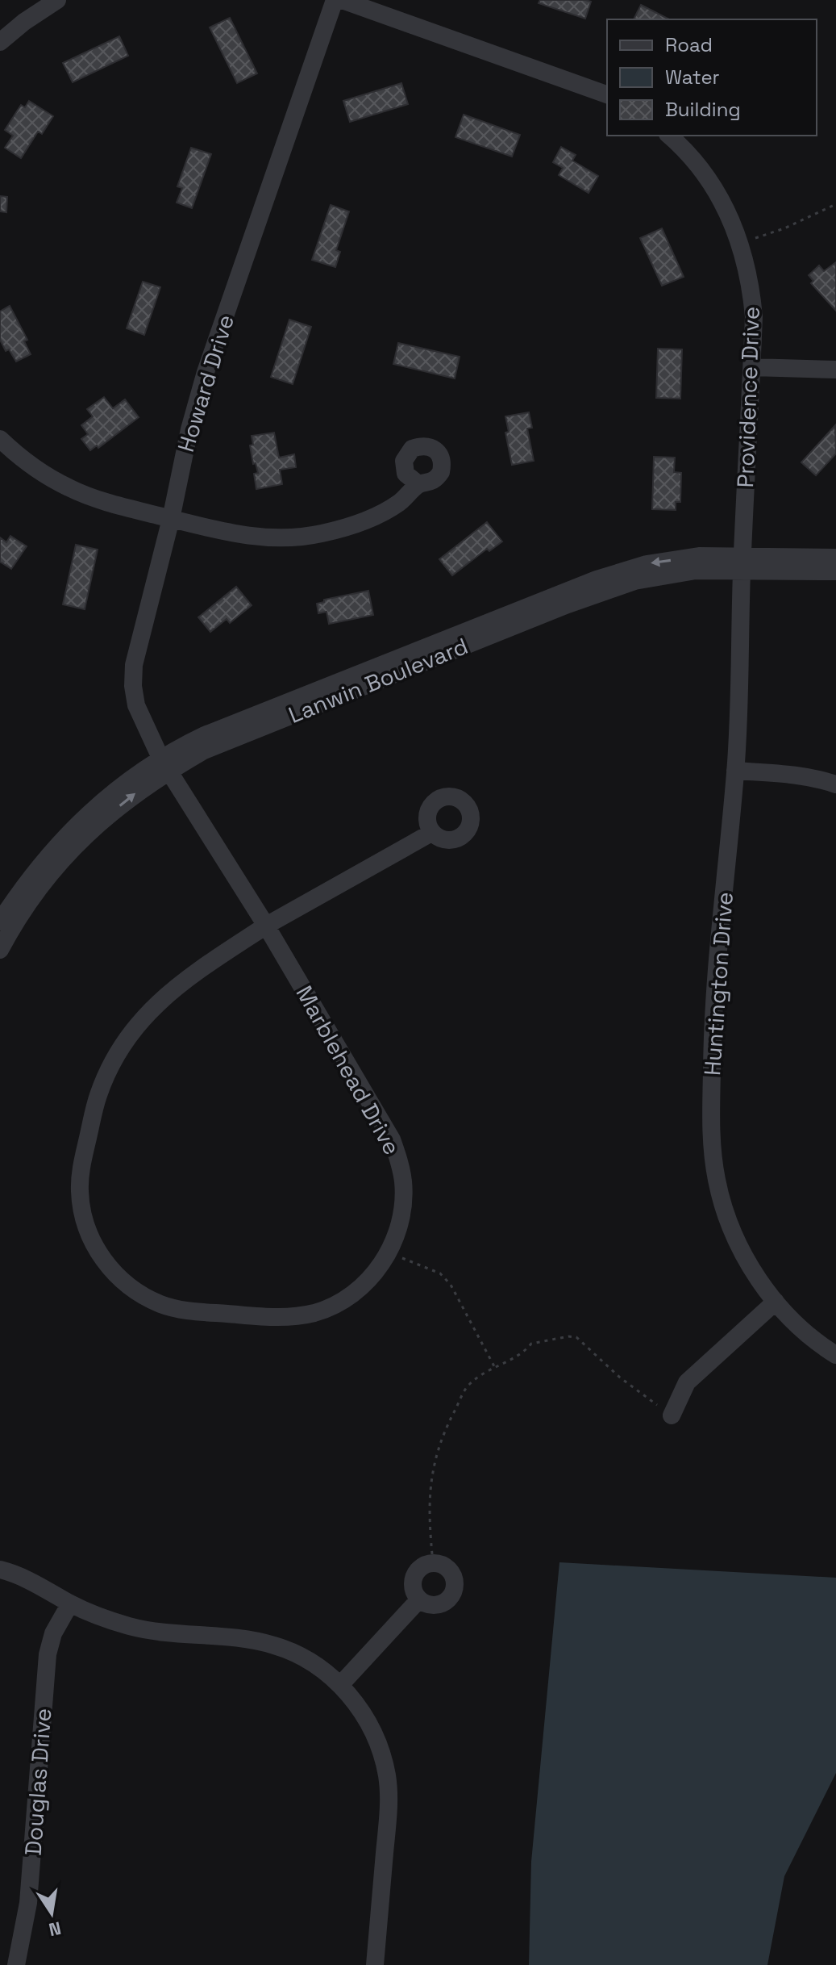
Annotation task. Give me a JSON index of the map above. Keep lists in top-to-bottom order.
{
  "streets": {
    "street": [
      "Howard Drive",
      "Providence Drive",
      "Lanwin Boulevard",
      "Huntington Drive",
      "Marblehead Drive",
      "Douglas Drive"
    ]
  },
  "crossings": [
    ["Howard Drive", "Lanwin Boulevard"],
    ["Howard Drive", "Marblehead Drive"],
    ["Providence Drive", "Lanwin Boulevard"],
    ["Providence Drive", "Huntington Drive"],
    ["Lanwin Boulevard", "Huntington Drive"],
    ["Lanwin Boulevard", "Marblehead Drive"]
  ],
  "legend": ["Road", "Water", "Building"],
  "north": "bottom"
}
